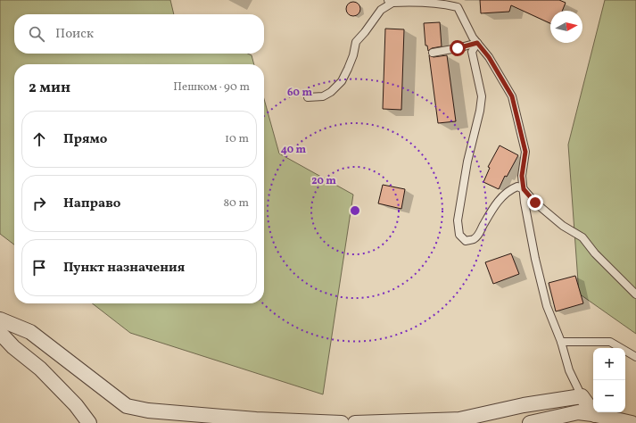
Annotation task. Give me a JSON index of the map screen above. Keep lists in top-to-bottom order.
{
  "north": "right",
  "page": {
    "search": "Поиск",
    "heading": ["2 мин", "Пешком · 90 m"],
    "list": [
      ["Прямо", "10 m"],
      ["Направо", "80 m"],
      "Пункт назначения"
    ],
    "map_buttons": ["+", "−"]
  },
  "rings": ["60 m", "40 m", "20 m"]
}
